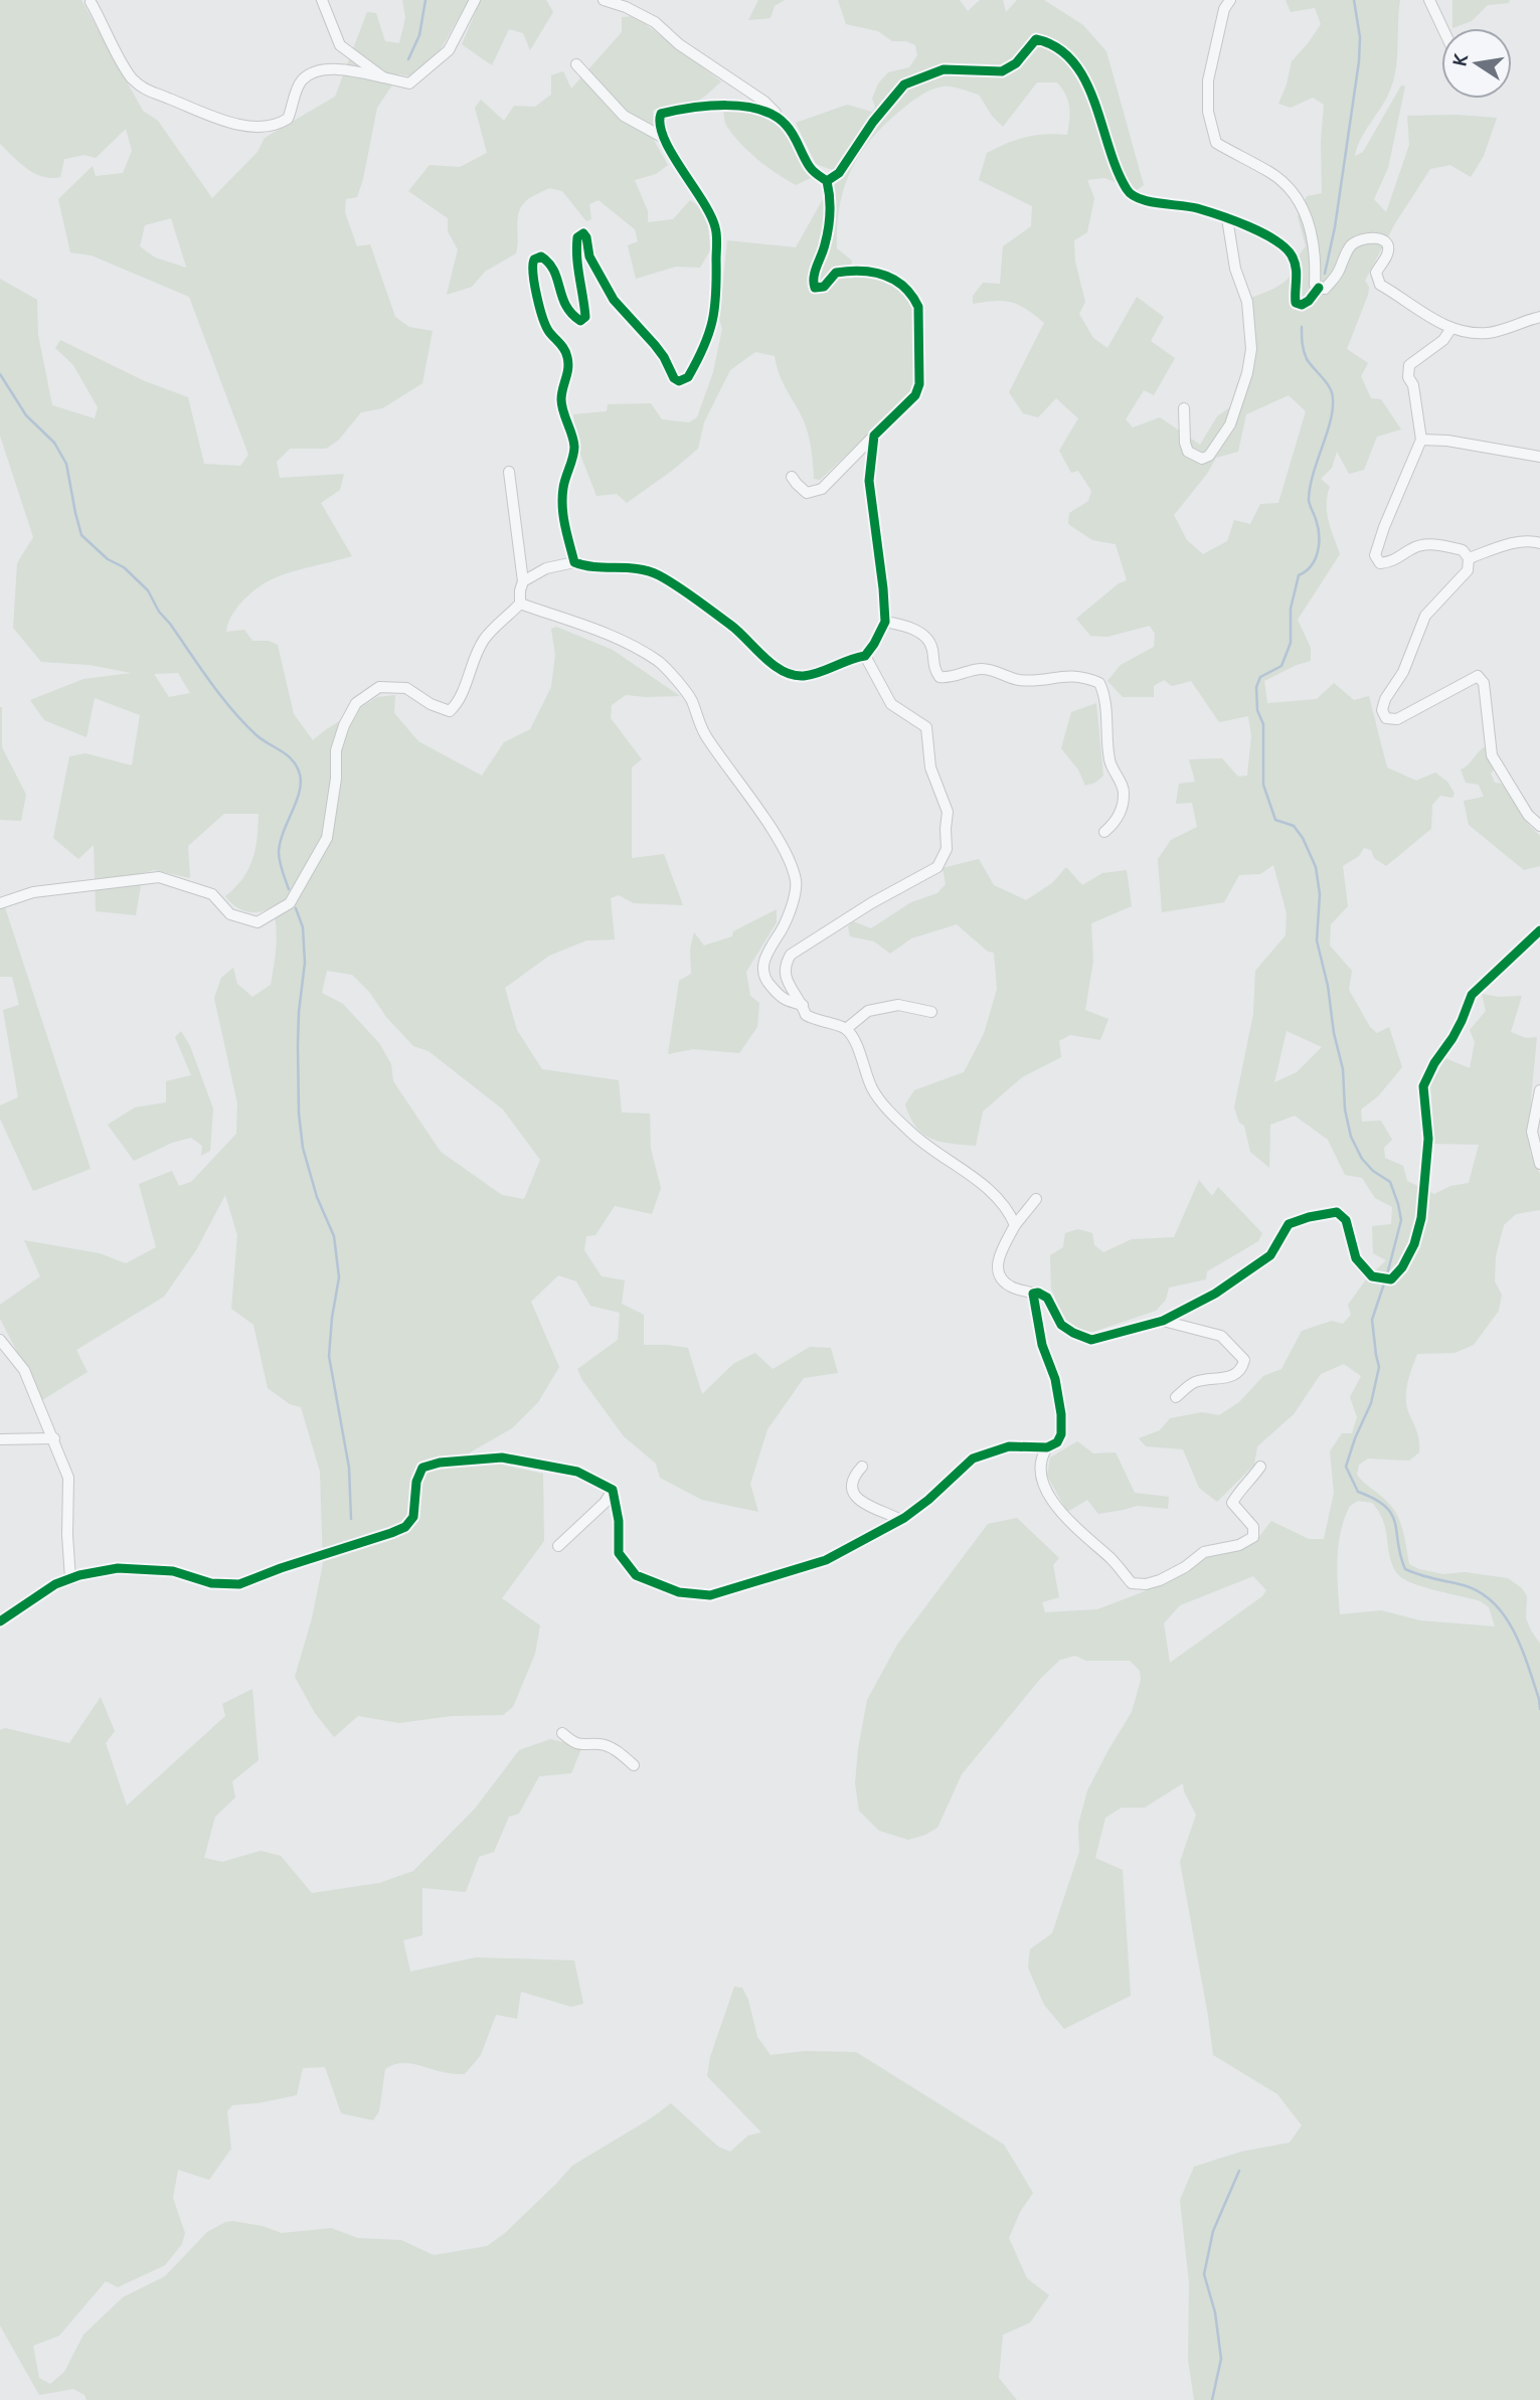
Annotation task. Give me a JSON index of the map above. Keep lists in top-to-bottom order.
{
  "north": "left"
}
